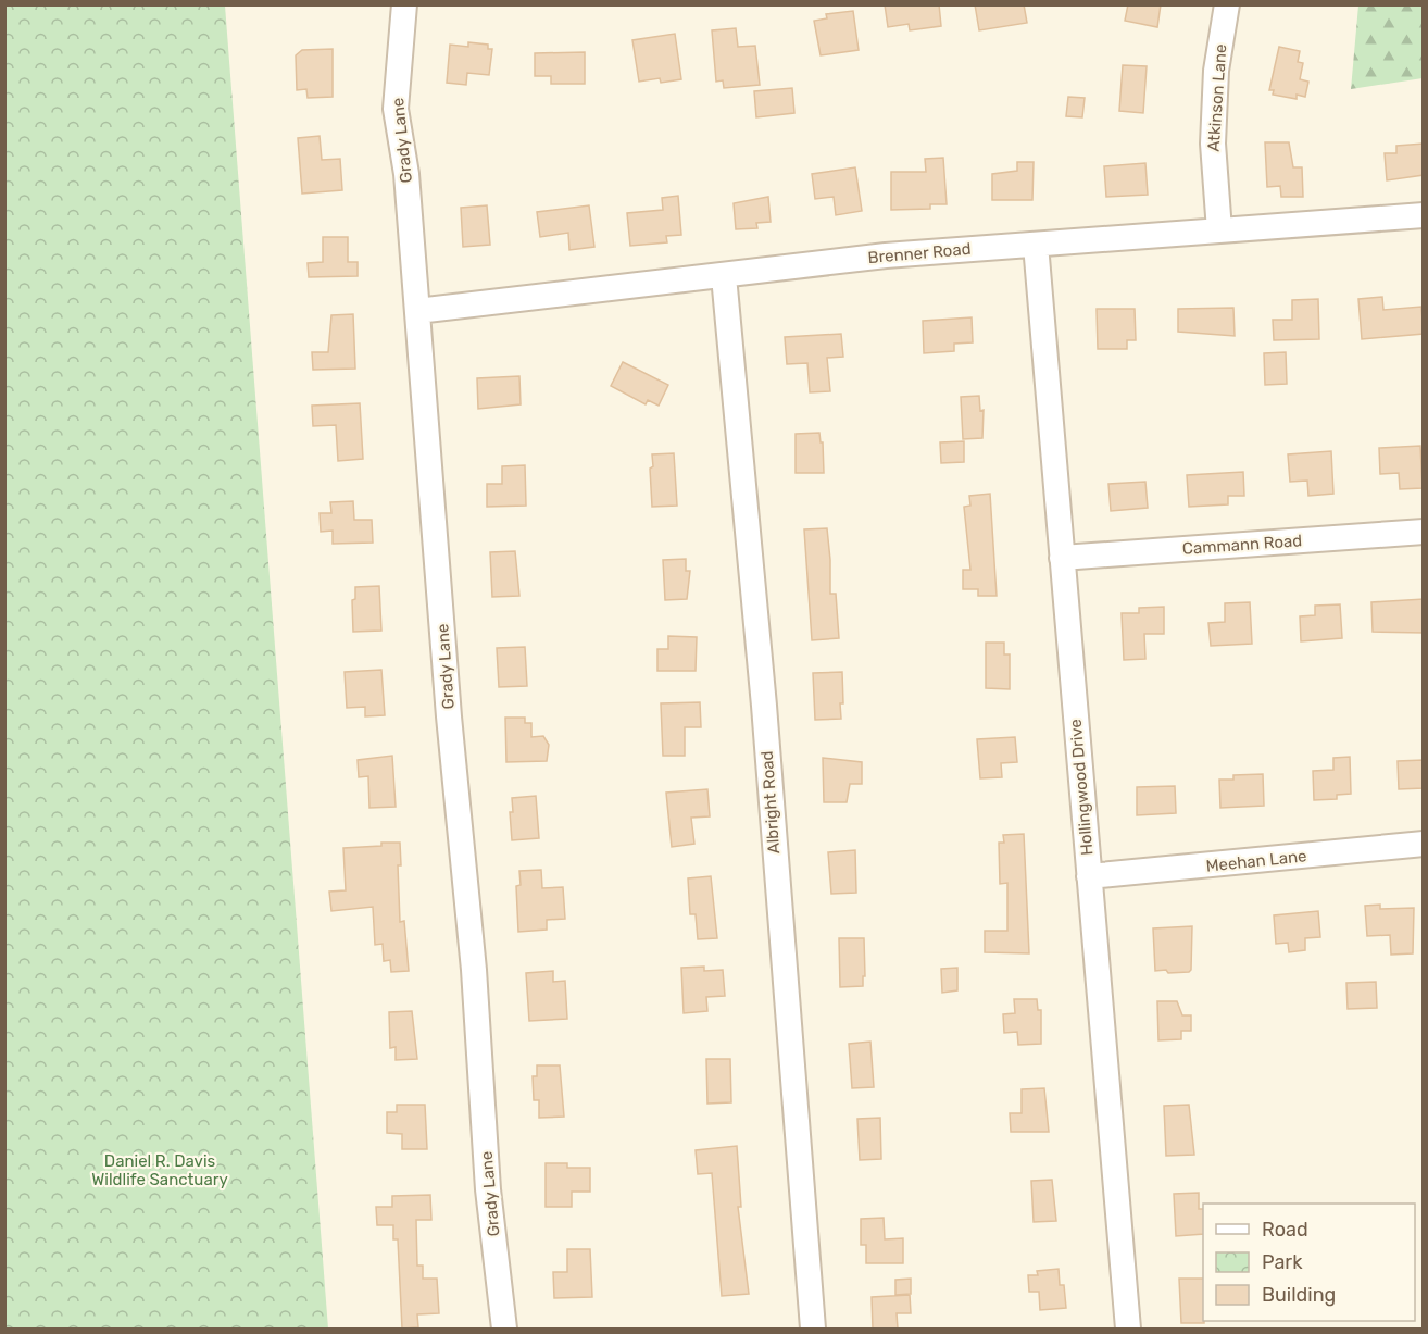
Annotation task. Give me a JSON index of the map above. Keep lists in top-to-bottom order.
{
  "streets": {
    "street": [
      "Atkinson Lane",
      "Grady Lane",
      "Brenner Road",
      "Cammann Road",
      "Hollingwood Drive",
      "Albright Road",
      "Meehan Lane"
    ]
  },
  "crossings": [
    ["Atkinson Lane", "Brenner Road"],
    ["Grady Lane", "Brenner Road"],
    ["Brenner Road", "Hollingwood Drive"],
    ["Brenner Road", "Albright Road"],
    ["Cammann Road", "Hollingwood Drive"],
    ["Hollingwood Drive", "Meehan Lane"]
  ],
  "parks": ["Daniel R. Davis Wildlife Sanctuary"],
  "legend": ["Road", "Park", "Building"]
}
